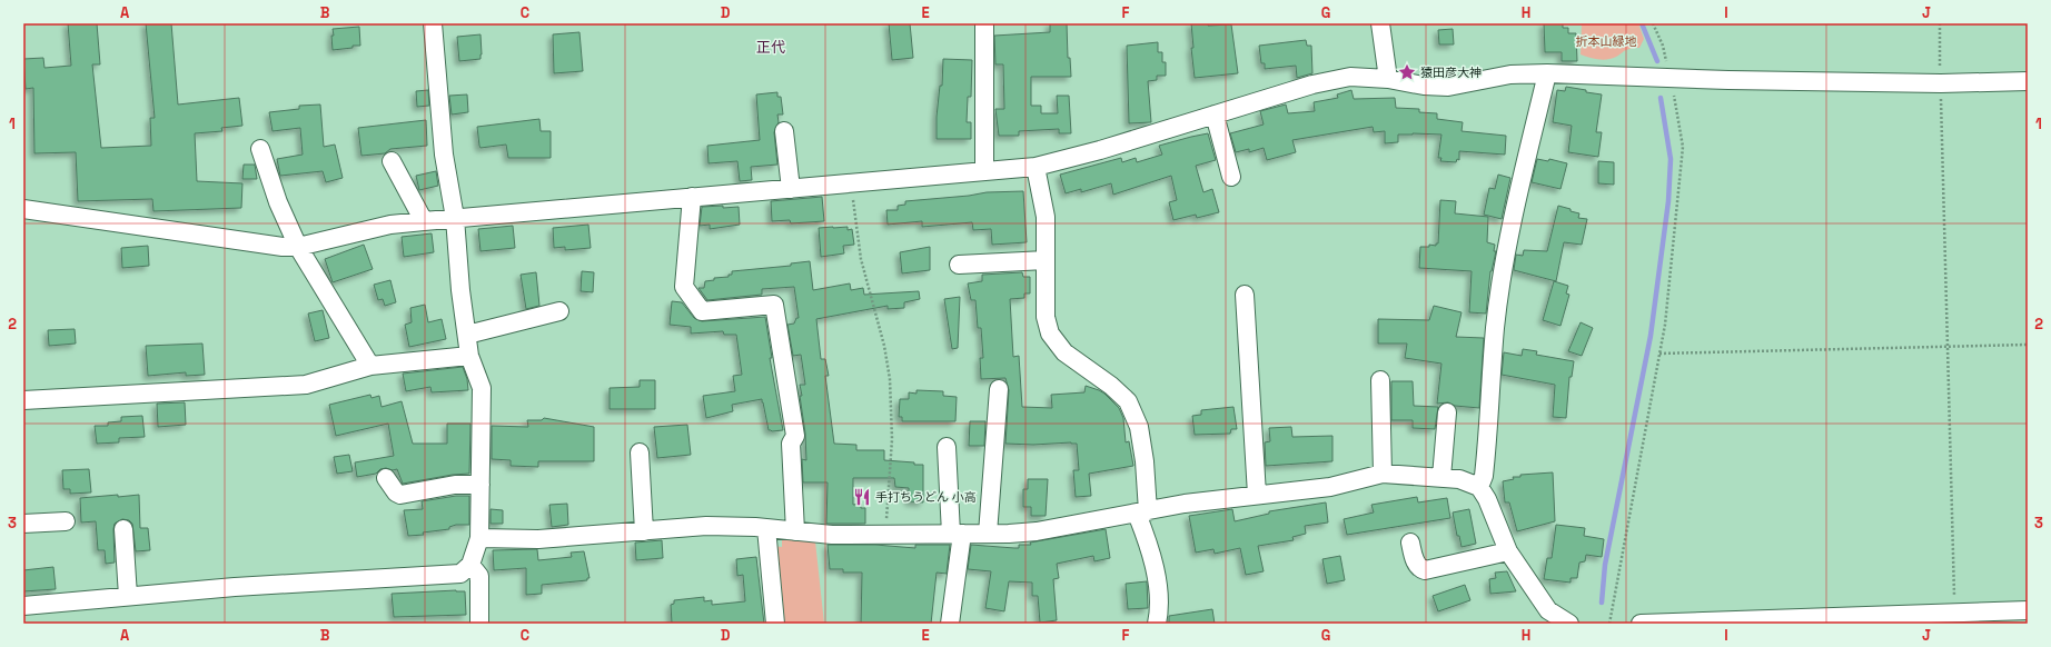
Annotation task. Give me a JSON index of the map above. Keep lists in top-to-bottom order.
{
  "districts": ["正代"],
  "parks": ["折本山緑地"],
  "places": {
    "place": ["猿田彦大神"],
    "restaurant": ["手打ちうどん 小高"]
  },
  "grid": {
    "columns": [
      "A",
      "B",
      "C",
      "D",
      "E",
      "F",
      "G",
      "H",
      "I",
      "J"
    ],
    "rows": ["1", "2", "3"]
  }
}
